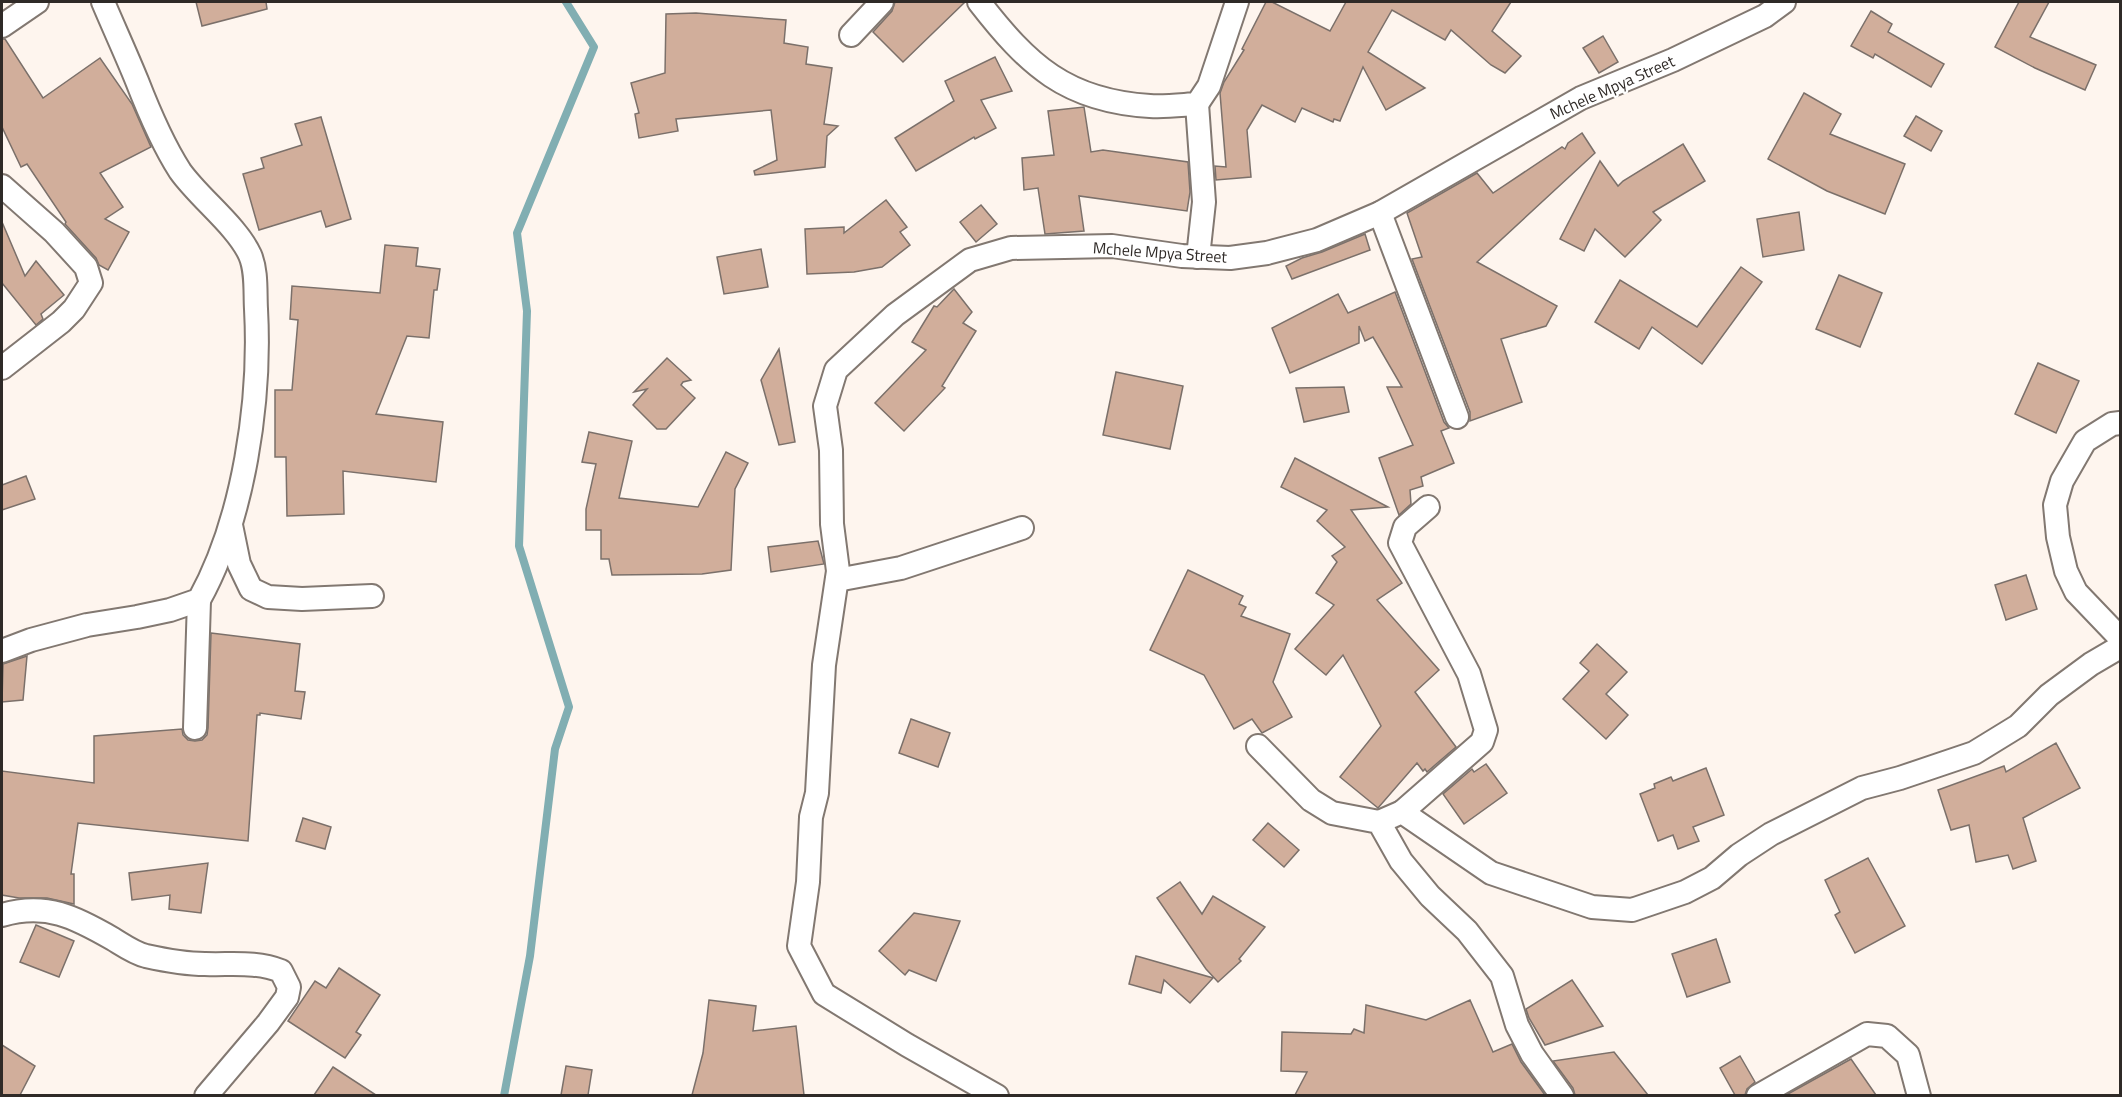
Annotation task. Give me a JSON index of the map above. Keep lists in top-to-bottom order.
{
  "streets": {
    "street": ["Mchele Mpya Street"]
  }
}
